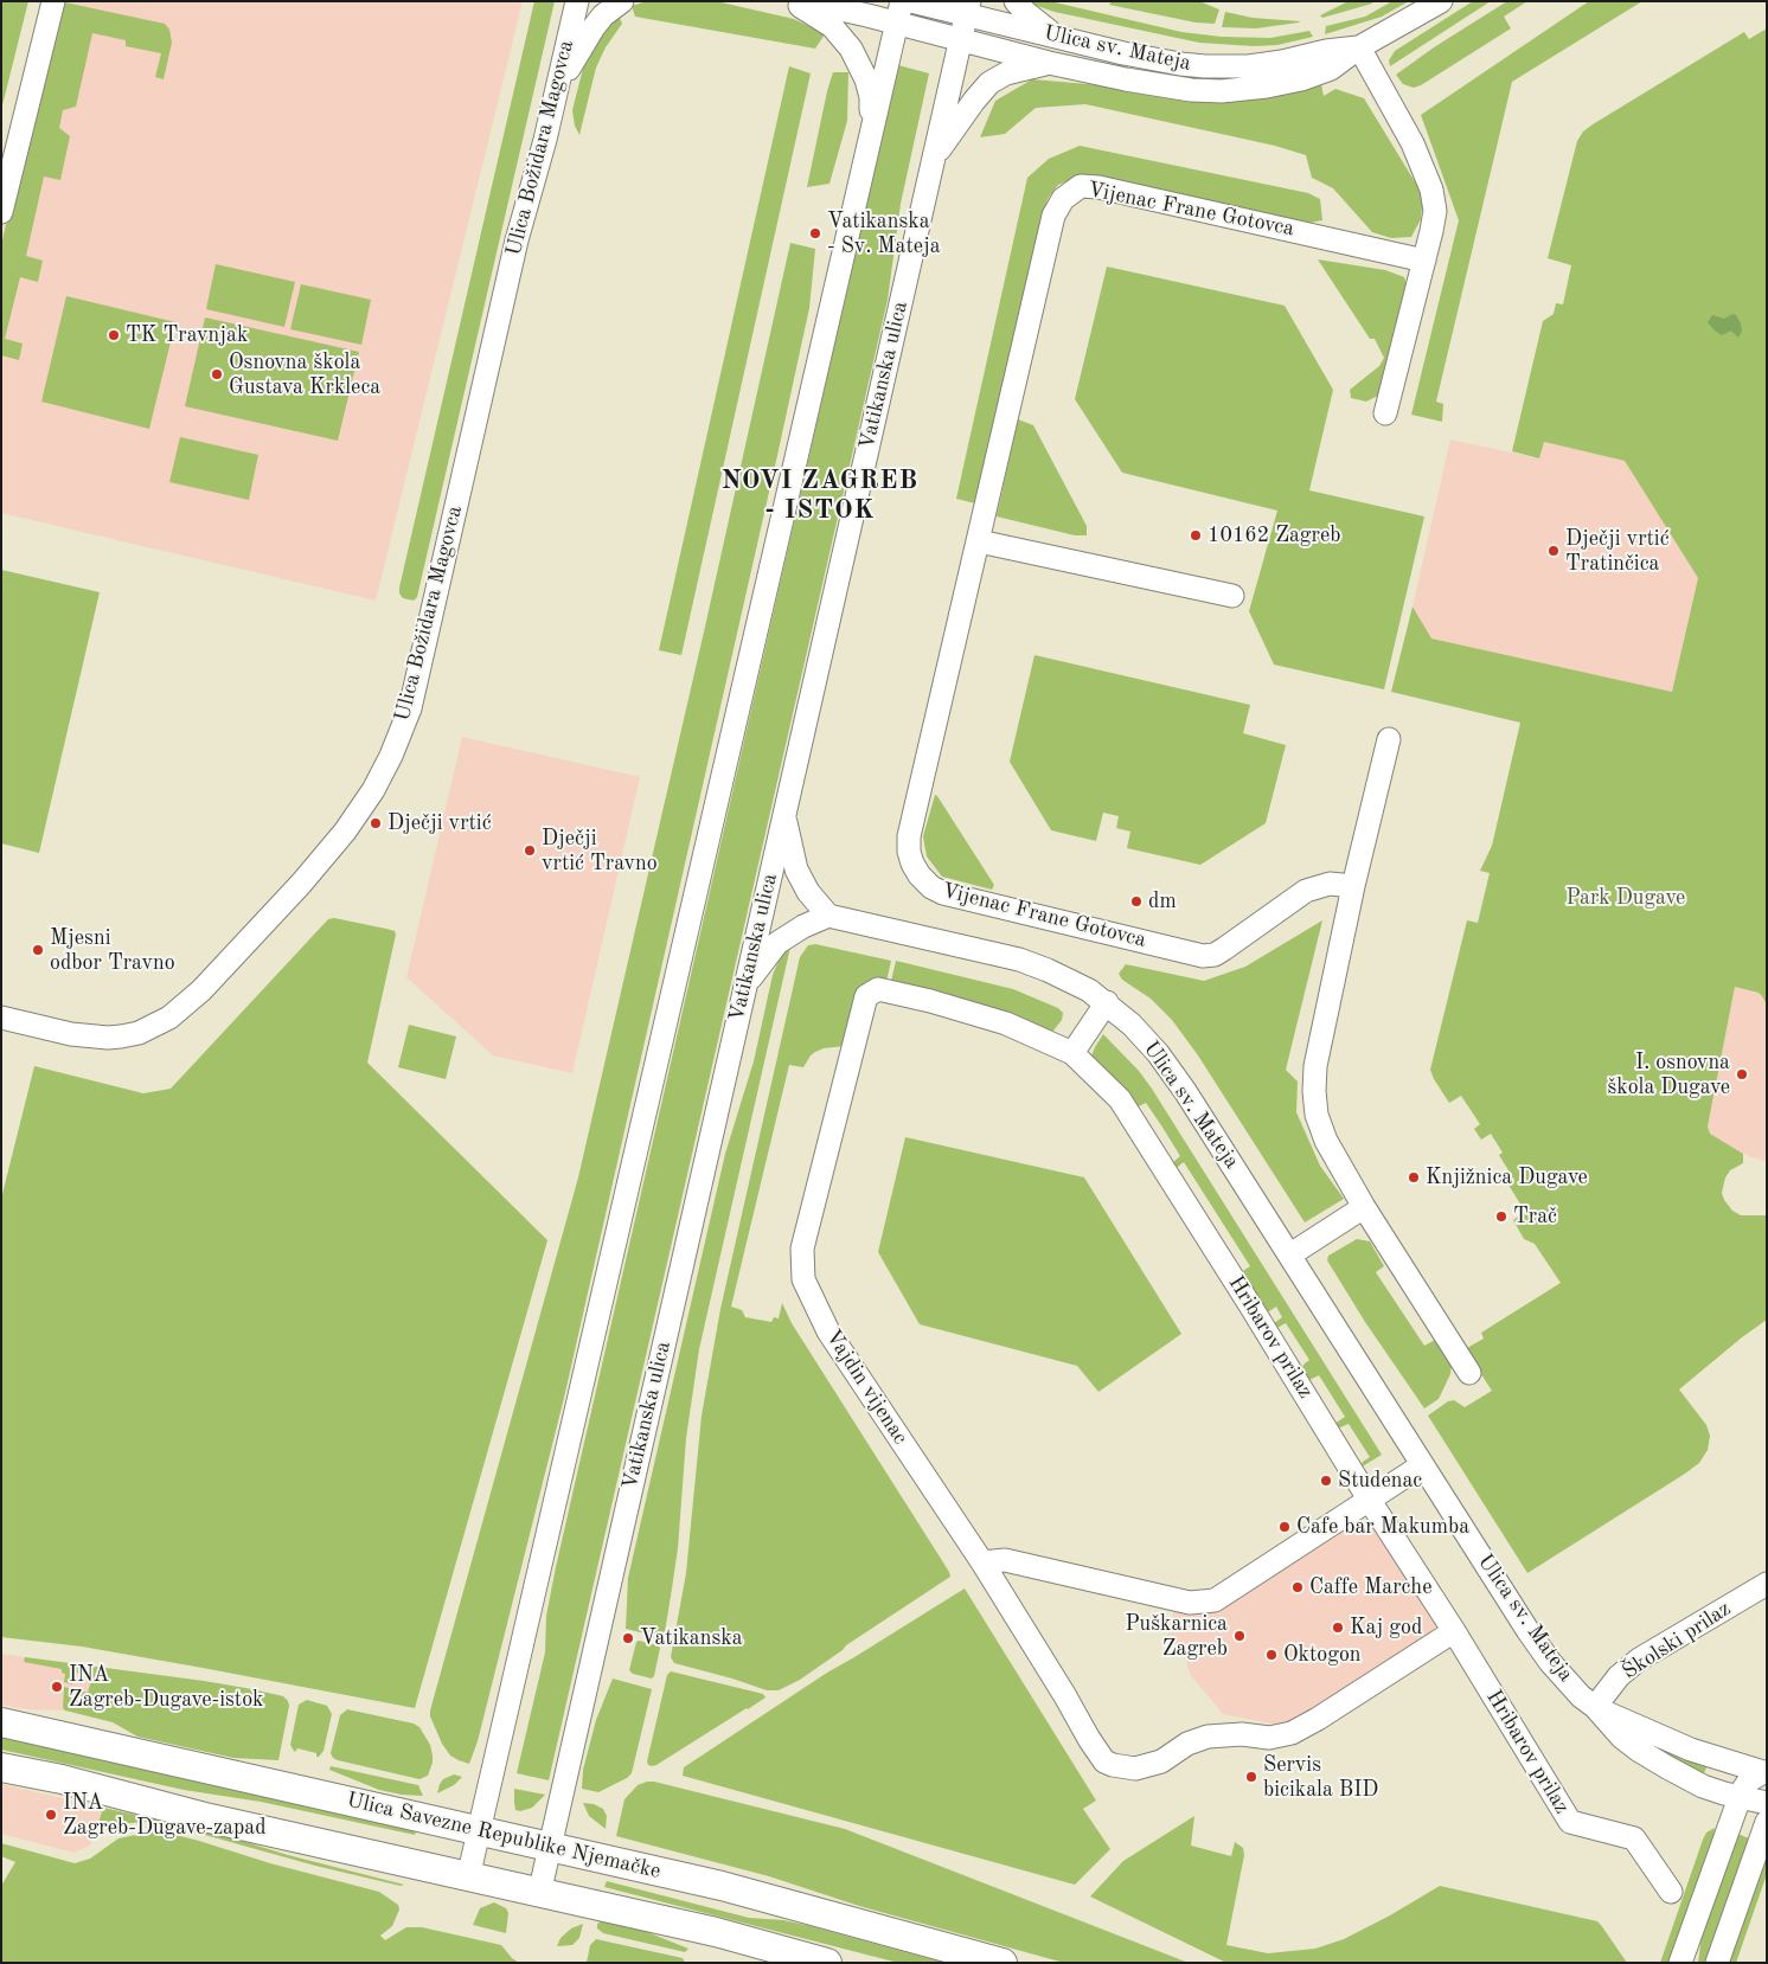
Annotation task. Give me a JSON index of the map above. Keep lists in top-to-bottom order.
{
  "streets": {
    "main road": ["Ulica Savezne Republike Njemačke"],
    "street": [
      "Ulica sv. Mateja",
      "Ulica Božidara Magovca",
      "Vijenac Frane Gotovca",
      "Vatikanska ulica",
      "Hribarov prilaz",
      "Vajdin vijenac",
      "Školski prilaz"
    ]
  },
  "crossings": [
    ["Ulica sv. Mateja", "Vatikanska ulica"],
    ["Ulica sv. Mateja", "Školski prilaz"],
    ["Vatikanska ulica", "Ulica Savezne Republike Njemačke"],
    ["Hribarov prilaz", "Vajdin vijenac"]
  ],
  "districts": ["NOVI ZAGREB - ISTOK"],
  "parks": ["Park Dugave"],
  "places": [
    "Vatikanska - Sv. Mateja",
    "TK Travnjak",
    "Osnovna škola Gustava Krkleca",
    "10162 Zagreb",
    "Dječji vrtić Tratinčica",
    "Dječji vrtić",
    "Dječji vrtić Travno",
    "dm",
    "Mjesni odbor Travno",
    "I. osnovna škola Dugave",
    "Knjižnica Dugave",
    "Trač",
    "Studenac",
    "Cafe bar Makumba",
    "Caffe Marche",
    "Kaj god",
    "Puškarnica Zagreb",
    "Vatikanska",
    "Oktogon",
    "INA Zagreb-Dugave-istok",
    "Servis bicikala BID",
    "INA Zagreb-Dugave-zapad"
  ]
}
